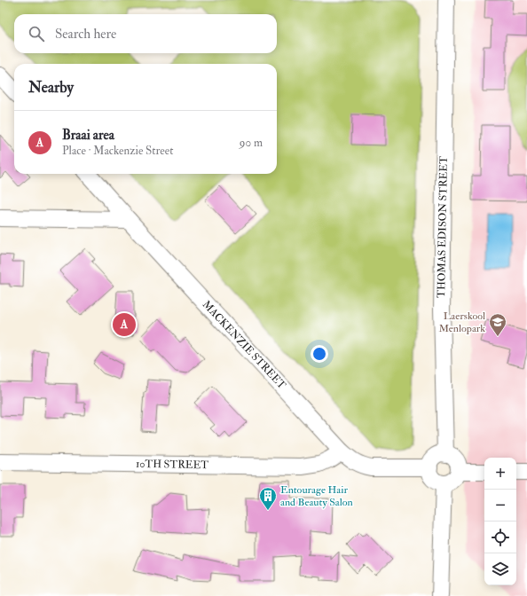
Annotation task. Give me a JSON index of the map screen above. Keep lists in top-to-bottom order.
{
  "streets": {
    "street": ["THOMAS EDISON STREET", "MACKENZIE STREET", "10TH STREET"]
  },
  "crossings": [
    ["THOMAS EDISON STREET", "MACKENZIE STREET"],
    ["MACKENZIE STREET", "10TH STREET"]
  ],
  "places": {
    "school or university": ["Laerskool Menlopark"],
    "building": ["Entourage Hair and Beauty Salon"]
  },
  "page": {
    "search": "Search here",
    "heading": "Nearby",
    "list": [
      {
        "mark": "A",
        "name": "Braai area",
        "note": "Place · Mackenzie Street",
        "value": "90 m"
      }
    ],
    "pins": "A",
    "map_buttons": ["+", "−"]
  }
}
